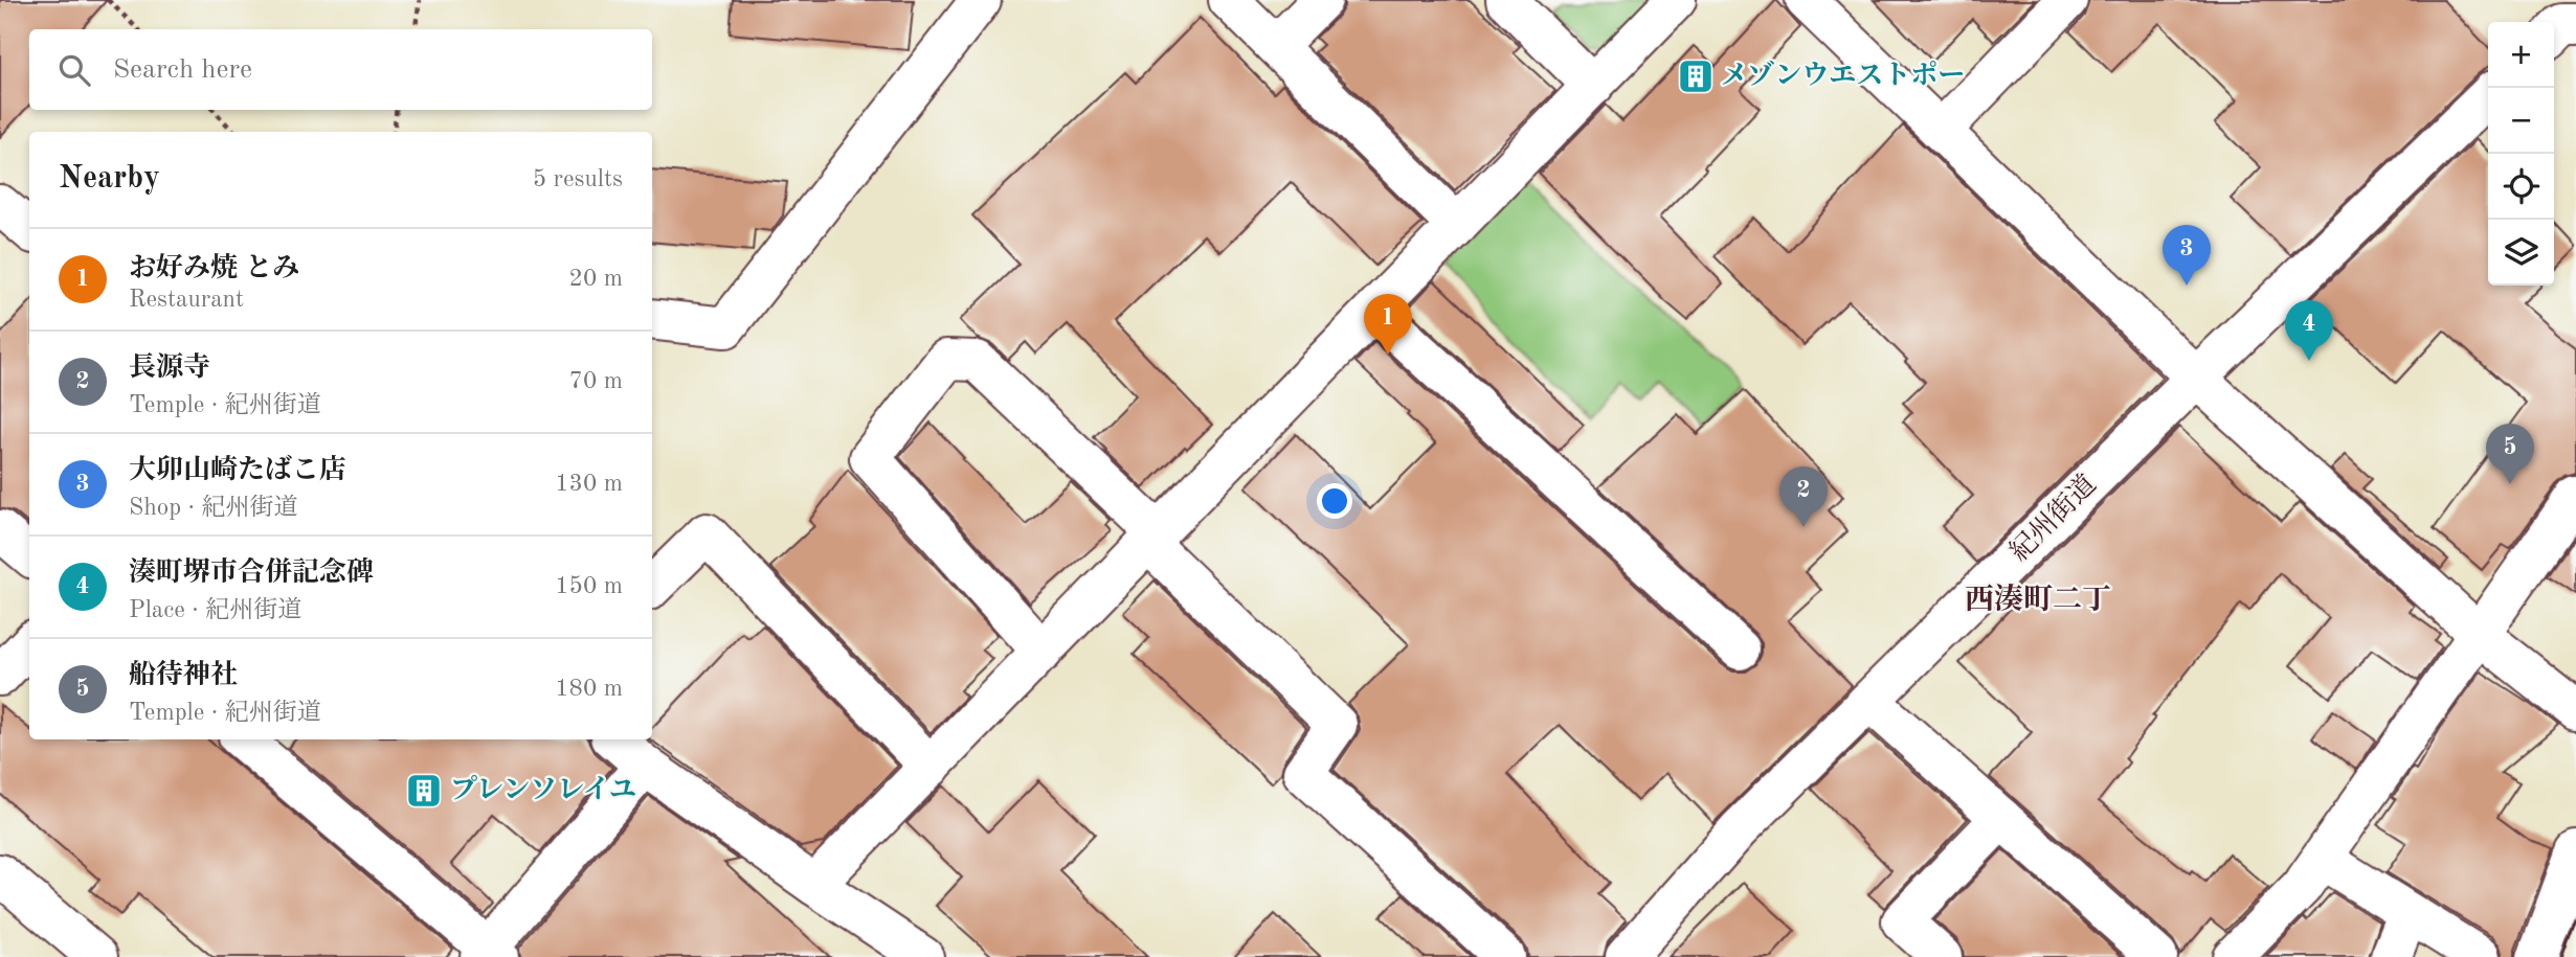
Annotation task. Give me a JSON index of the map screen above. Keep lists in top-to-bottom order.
{
  "streets": {
    "street": ["紀州街道"]
  },
  "districts": ["西湊町二丁"],
  "places": {
    "building": ["メゾンウエストポー", "プレンソレイユ"]
  },
  "page": {
    "map_buttons": ["+", "−"],
    "search": "Search here",
    "heading": ["Nearby", "5 results"],
    "pins": [
      "3",
      "1",
      "4",
      "5",
      "2"
    ],
    "list": [
      {
        "mark": "1",
        "name": "お好み焼 とみ",
        "note": "Restaurant",
        "value": "20 m"
      },
      {
        "mark": "2",
        "name": "長源寺",
        "note": "Temple · 紀州街道",
        "value": "70 m"
      },
      {
        "mark": "3",
        "name": "大卯山崎たばこ店",
        "note": "Shop · 紀州街道",
        "value": "130 m"
      },
      {
        "mark": "4",
        "name": "湊町堺市合併記念碑",
        "note": "Place · 紀州街道",
        "value": "150 m"
      },
      {
        "mark": "5",
        "name": "船待神社",
        "note": "Temple · 紀州街道",
        "value": "180 m"
      }
    ]
  }
}
